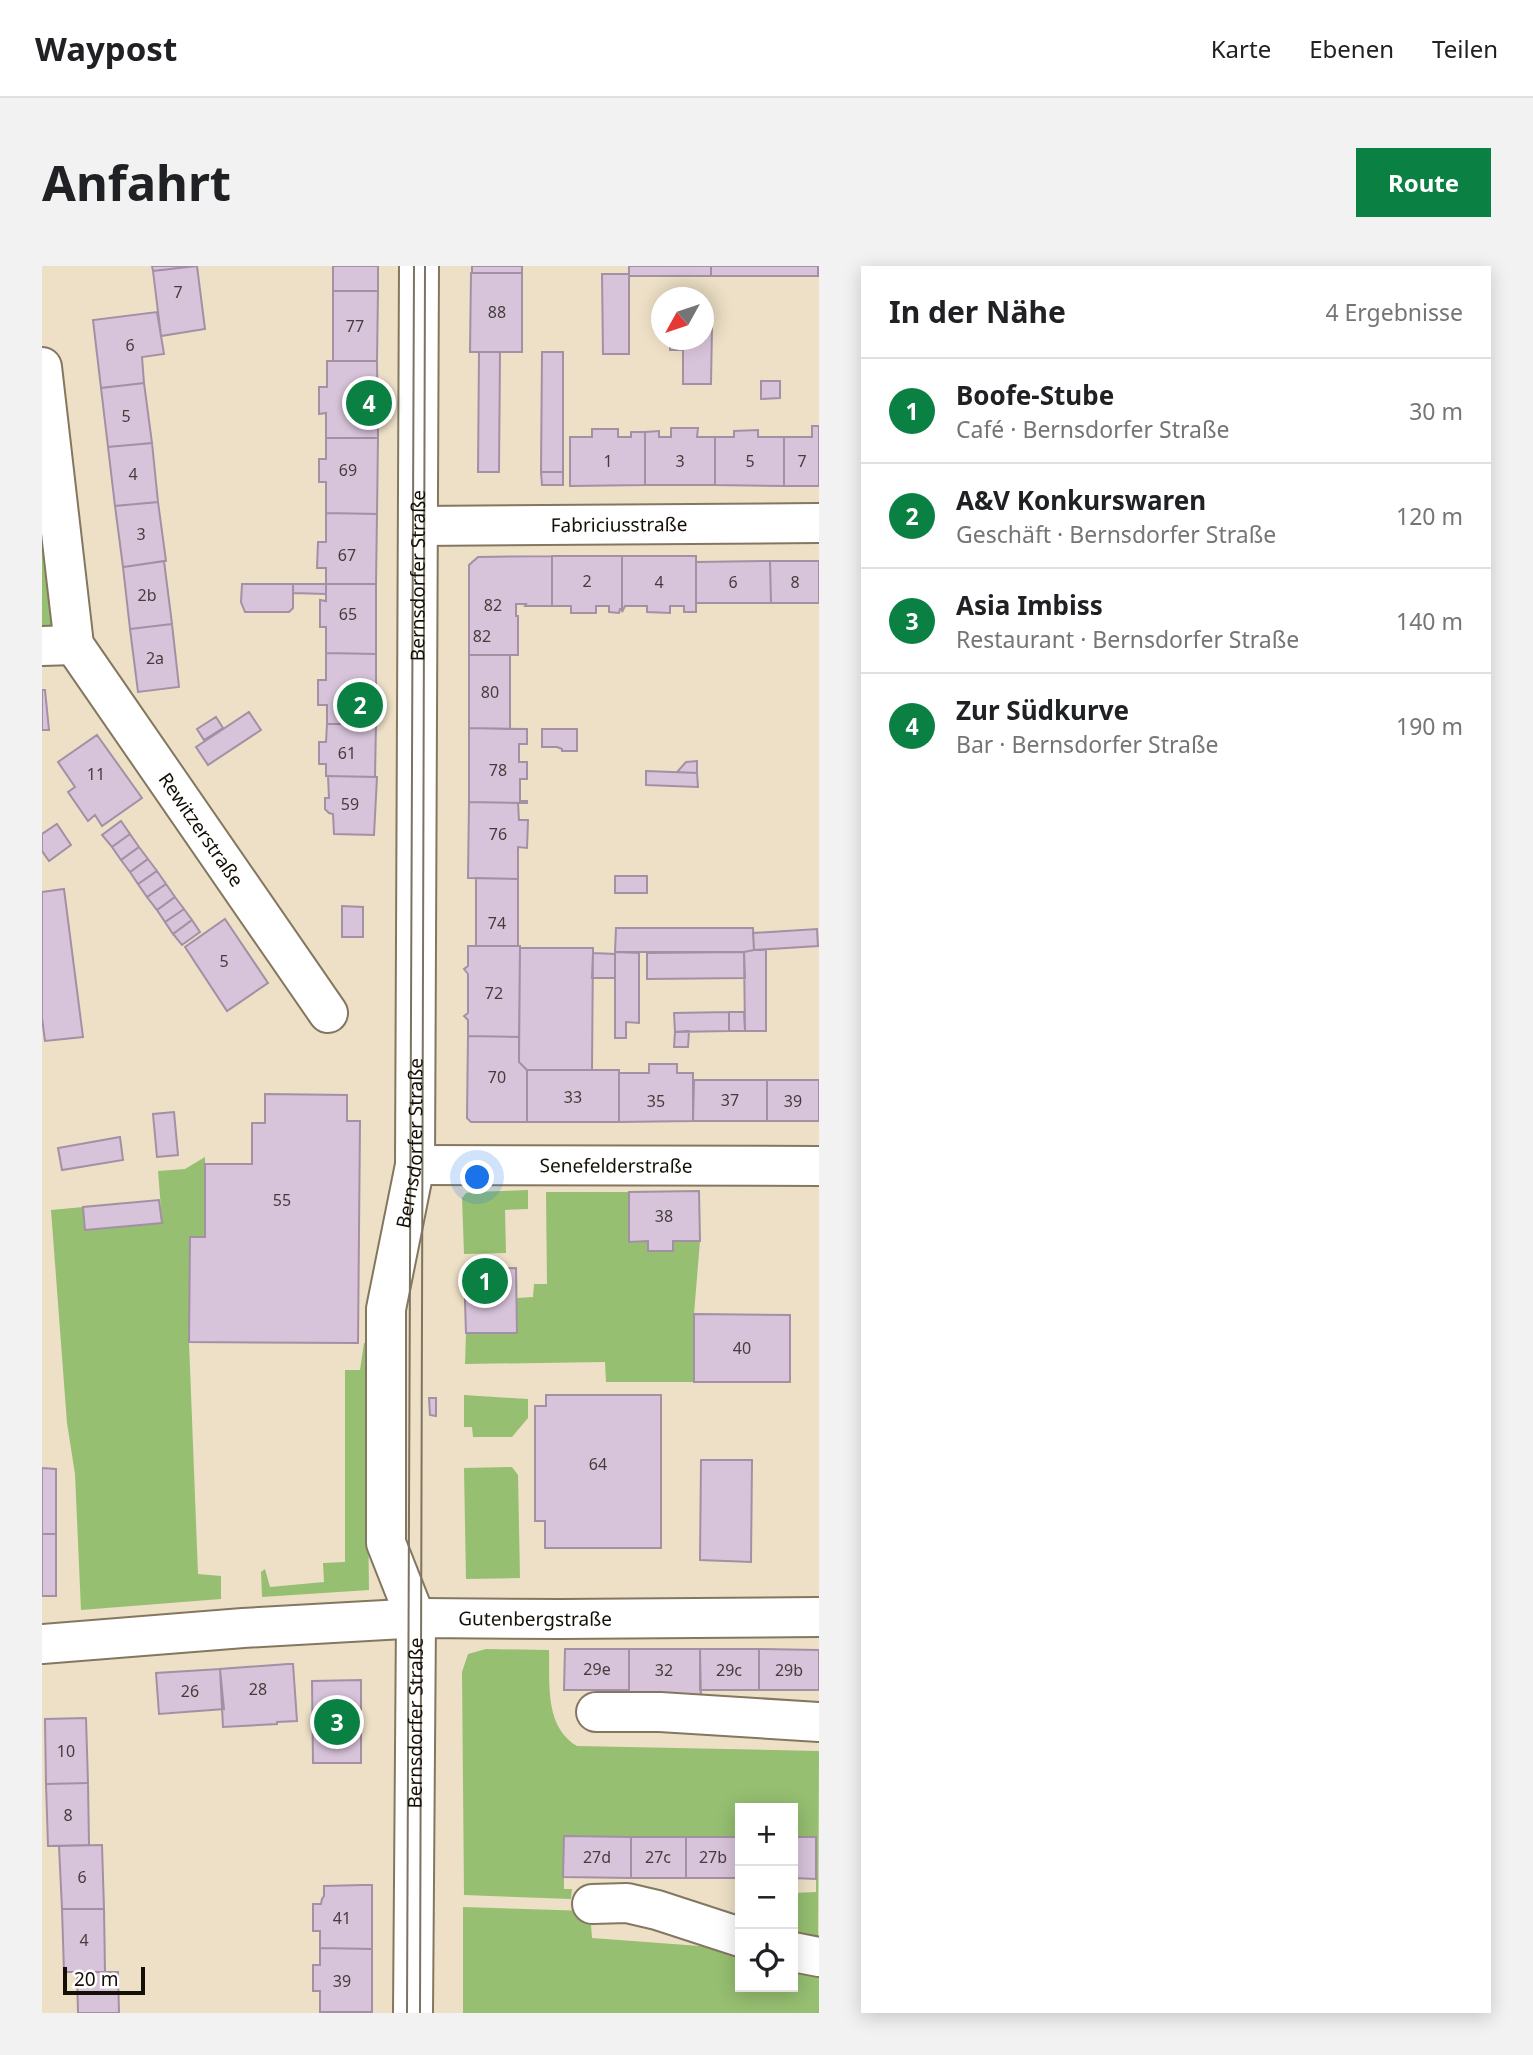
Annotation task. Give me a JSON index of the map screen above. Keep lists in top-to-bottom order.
{
  "streets": {
    "street": [
      "Fabriciusstraße",
      "Bernsdorfer Straße",
      "Rewitzerstraße",
      "Senefelderstraße",
      "Gutenbergstraße"
    ]
  },
  "crossings": [
    ["Fabriciusstraße", "Bernsdorfer Straße"],
    ["Bernsdorfer Straße", "Senefelderstraße"],
    ["Bernsdorfer Straße", "Gutenbergstraße"]
  ],
  "house_numbers": [
    "7",
    "88",
    "77",
    "6",
    "5",
    "1",
    "3",
    "5",
    "7",
    "69",
    "4",
    "3",
    "67",
    "2",
    "4",
    "6",
    "8",
    "2b",
    "82",
    "65",
    "82",
    "2a",
    "80",
    "61",
    "78",
    "11",
    "59",
    "76",
    "74",
    "5",
    "72",
    "70",
    "33",
    "37",
    "35",
    "39",
    "55",
    "38",
    "40",
    "64",
    "29e",
    "32",
    "29c",
    "29b",
    "28",
    "26",
    "10",
    "8",
    "27d",
    "27c",
    "27b",
    "6",
    "41",
    "4",
    "39"
  ],
  "scale_bar": "20 m",
  "north": "bottom left",
  "page": {
    "header": "Waypost",
    "nav": ["Karte", "Ebenen", "Teilen"],
    "buttons": "Route",
    "title": "Anfahrt",
    "heading": ["In der Nähe", "4 Ergebnisse"],
    "list": [
      {
        "mark": "1",
        "name": "Boofe-Stube",
        "note": "Café · Bernsdorfer Straße",
        "value": "30 m"
      },
      {
        "mark": "2",
        "name": "A&V Konkurswaren",
        "note": "Geschäft · Bernsdorfer Straße",
        "value": "120 m"
      },
      {
        "mark": "3",
        "name": "Asia Imbiss",
        "note": "Restaurant · Bernsdorfer Straße",
        "value": "140 m"
      },
      {
        "mark": "4",
        "name": "Zur Südkurve",
        "note": "Bar · Bernsdorfer Straße",
        "value": "190 m"
      }
    ],
    "pins": [
      "4",
      "2",
      "1",
      "3"
    ],
    "map_buttons": ["+", "−"],
    "scale": "20 m"
  }
}
